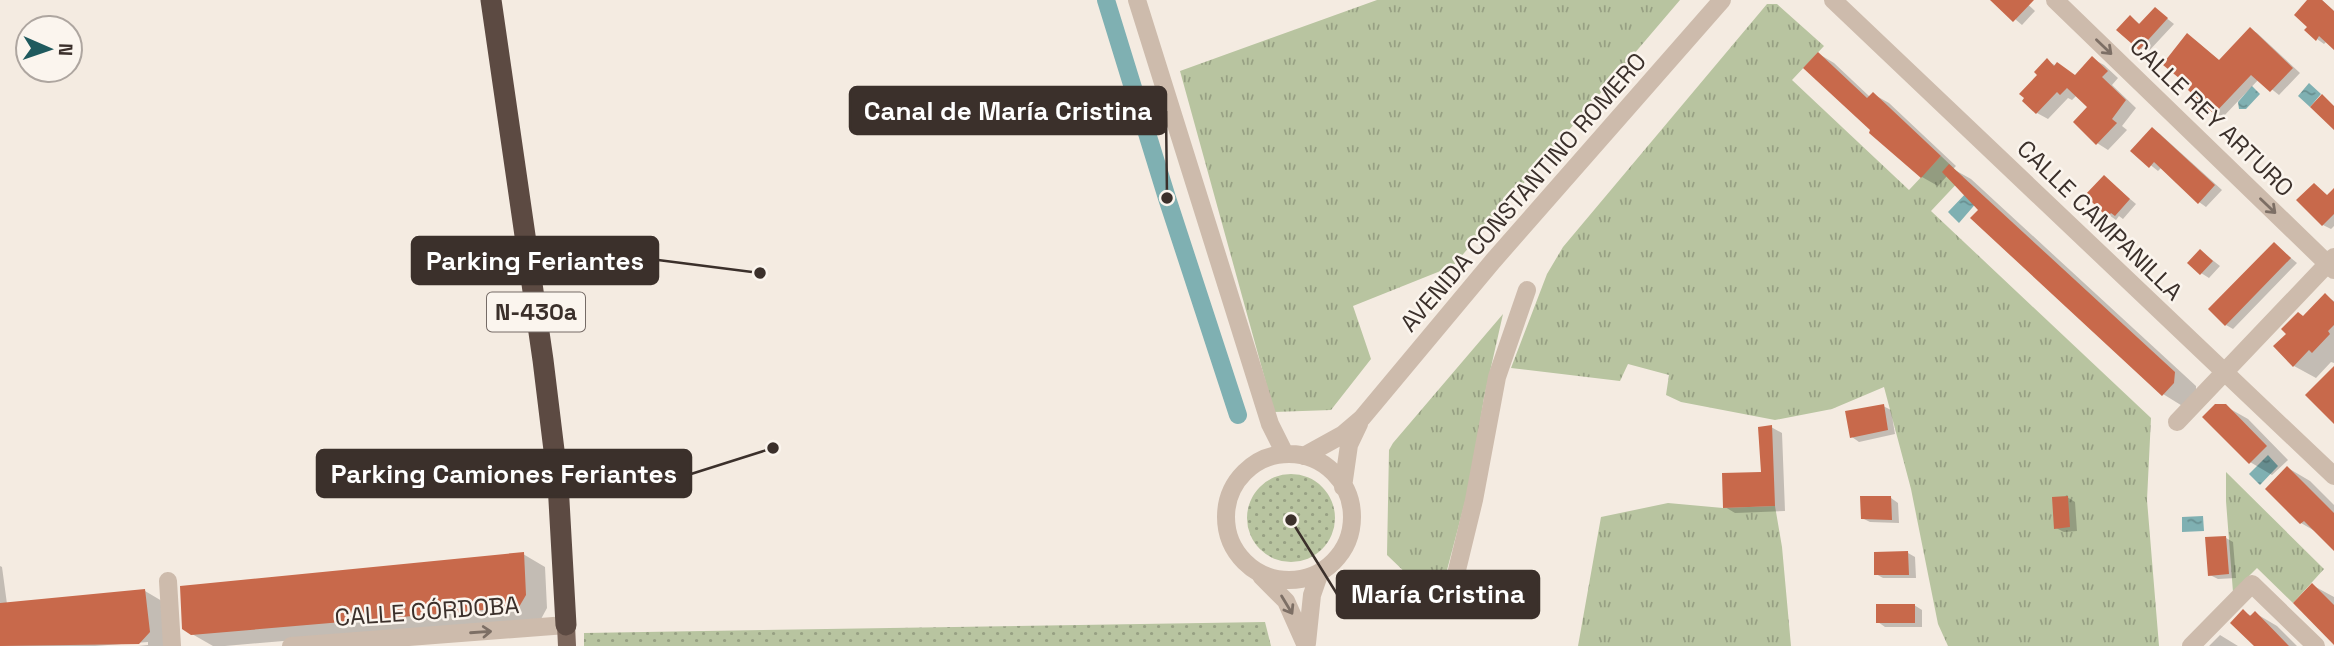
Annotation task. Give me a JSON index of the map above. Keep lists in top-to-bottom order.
{
  "streets": {
    "highway": ["N-430a"],
    "street": [
      "CALLE REY ARTURO",
      "AVENIDA CONSTANTINO ROMERO",
      "CALLE CAMPANILLA",
      "CALLE CÓRDOBA"
    ]
  },
  "crossings": [
    ["N-430a", "CALLE CÓRDOBA"]
  ],
  "one_way": ["CALLE REY ARTURO", "CALLE CÓRDOBA"],
  "places": [
    "Canal de María Cristina",
    "Parking Feriantes",
    "Parking Camiones Feriantes",
    "María Cristina"
  ],
  "north": "right"
}
